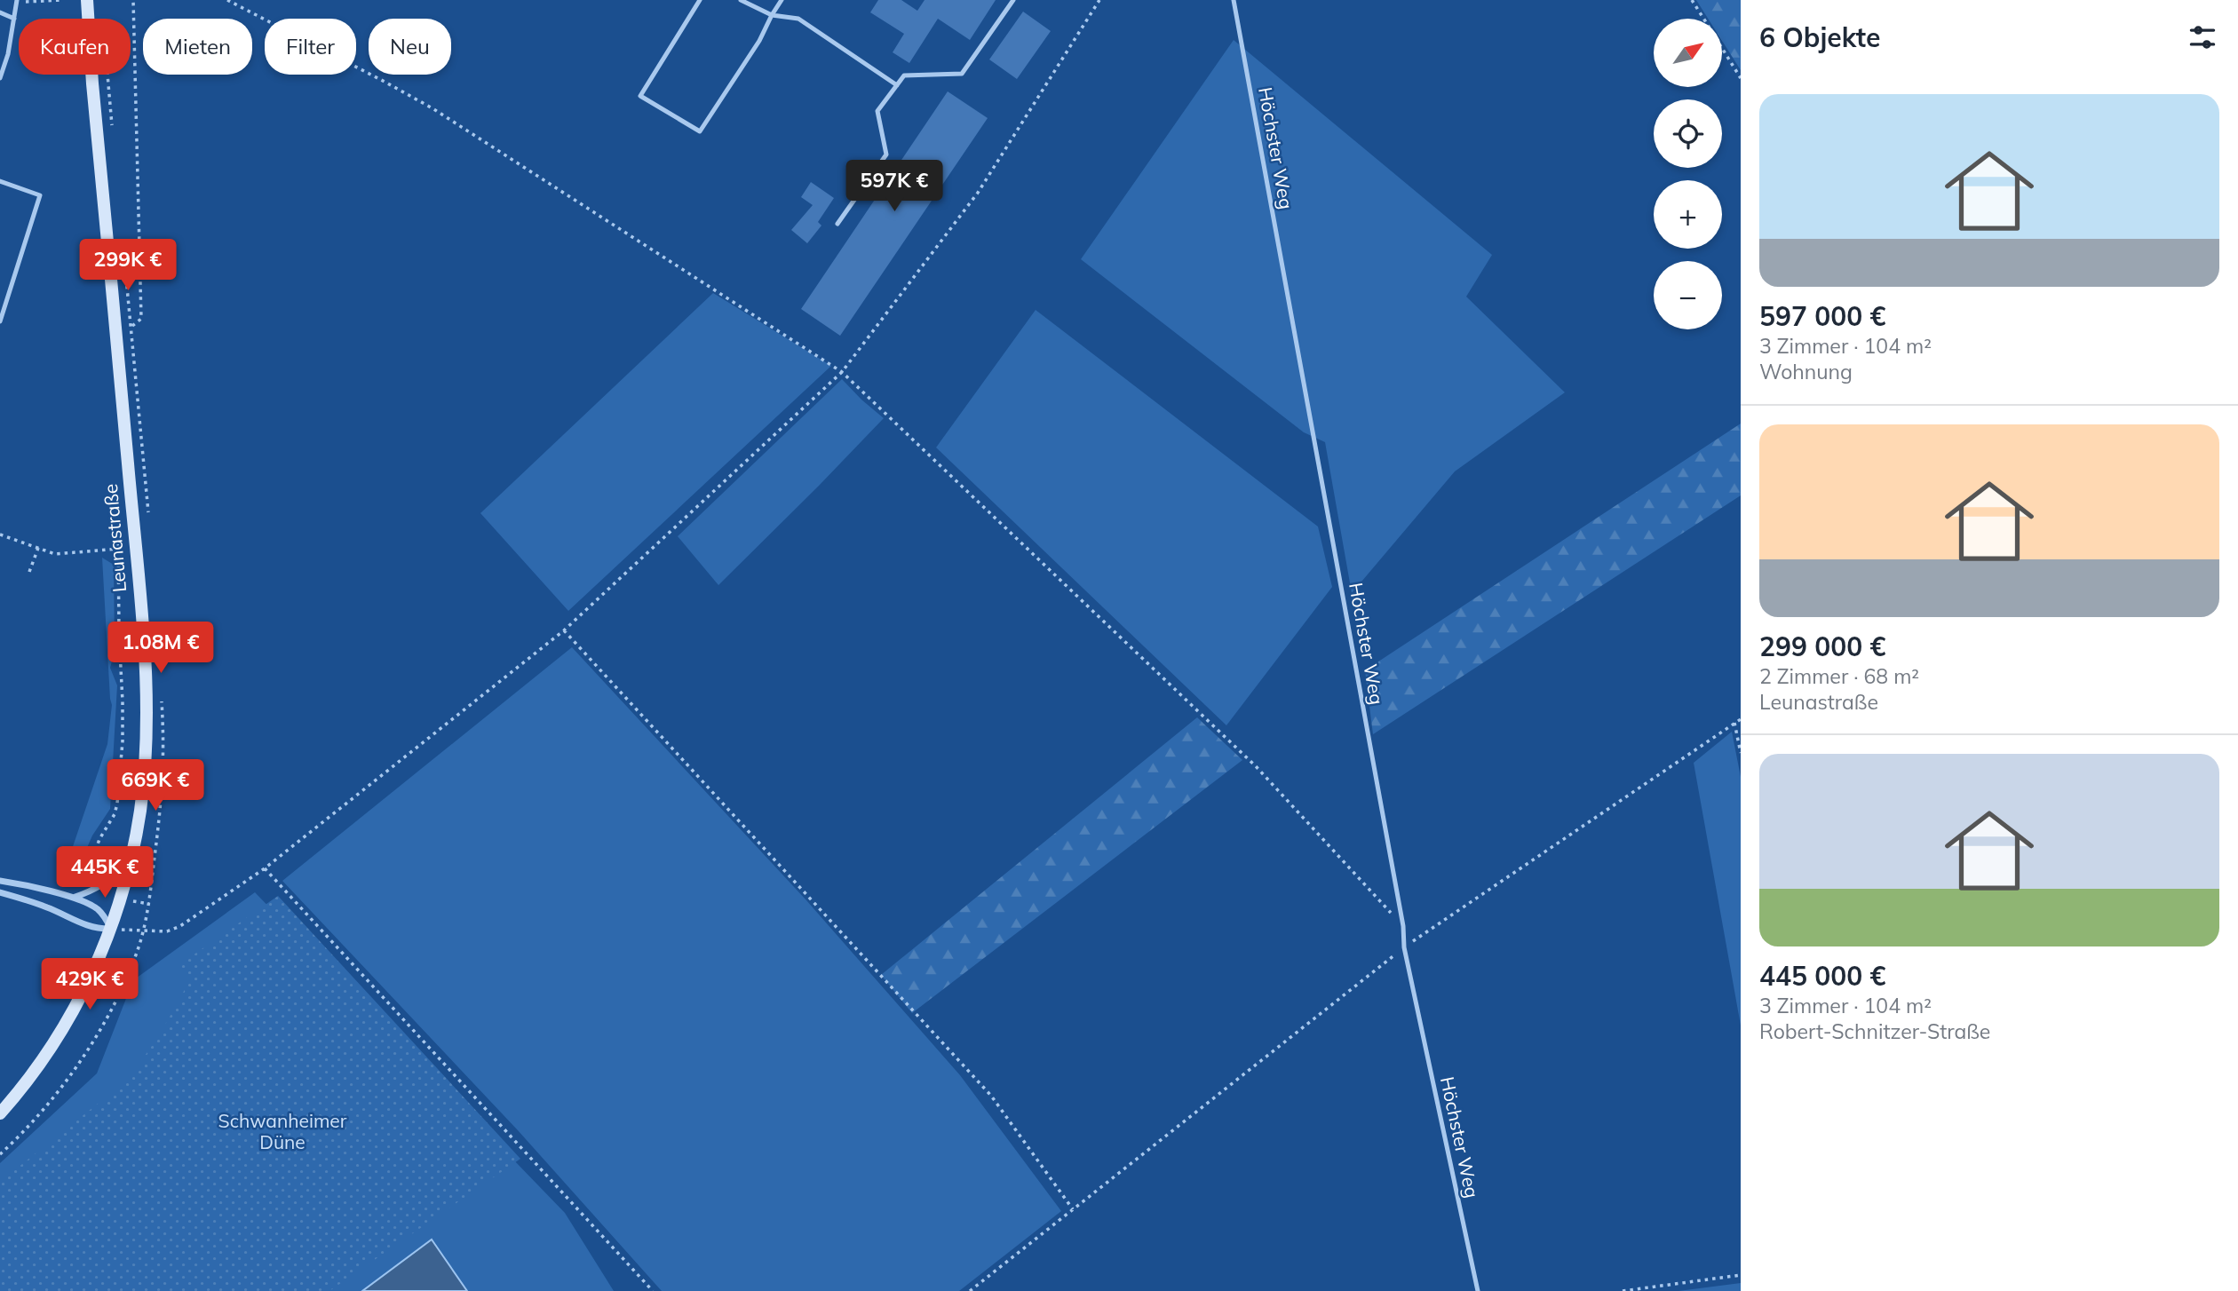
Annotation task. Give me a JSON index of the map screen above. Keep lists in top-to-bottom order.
{
  "streets": {
    "main road": ["Leunastraße"],
    "lane": ["Höchster Weg"]
  },
  "parks": ["Schwanheimer Düne"],
  "north": "top right",
  "page": {
    "heading": "6 Objekte",
    "map_buttons": ["+", "−"],
    "chip": [
      "Kaufen",
      "Mieten",
      "Filter",
      "Neu"
    ],
    "list": [
      {
        "name": "597 000 €",
        "note": "3 Zimmer · 104 m² · Wohnung"
      },
      {
        "name": "299 000 €",
        "note": "2 Zimmer · 68 m² · Leunastraße"
      },
      {
        "name": "445 000 €",
        "note": "3 Zimmer · 104 m² · Robert-Schnitzer-Straße"
      }
    ],
    "price": [
      "597K €",
      "299K €",
      "1.08M €",
      "669K €",
      "445K €",
      "429K €"
    ]
  }
}
